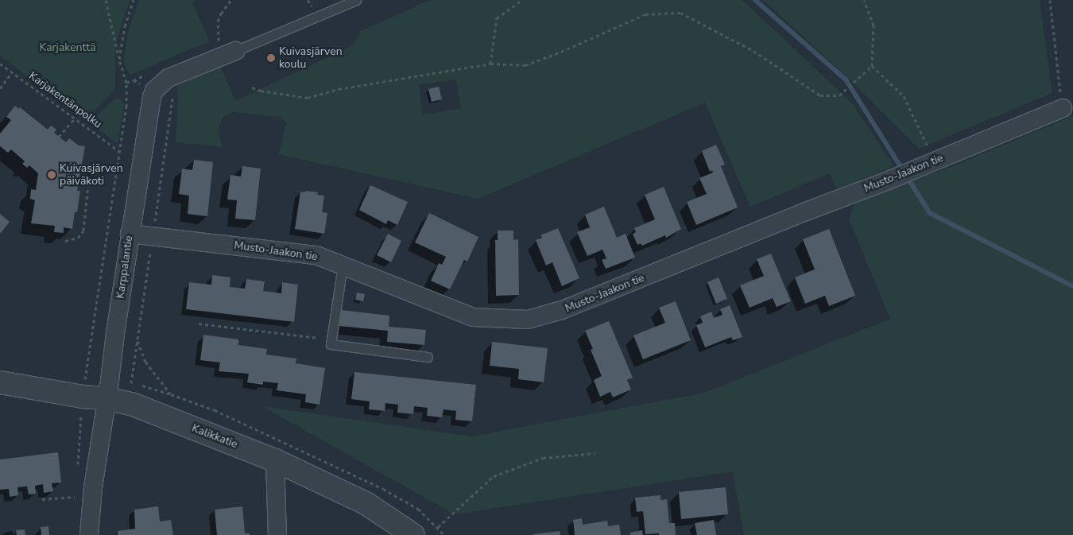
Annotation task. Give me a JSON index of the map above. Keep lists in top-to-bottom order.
{
  "streets": {
    "street": ["Musto-Jaakon tie", "Karppalantie", "Kalikkatie"],
    "path": ["Karjakentänpolku"]
  },
  "crossings": [
    ["Musto-Jaakon tie", "Karppalantie"],
    ["Karppalantie", "Kalikkatie"]
  ],
  "parks": ["Karjakenttä"],
  "places": ["Kuivasjärven koulu", "Kuivasjärven päiväkoti"]
}
